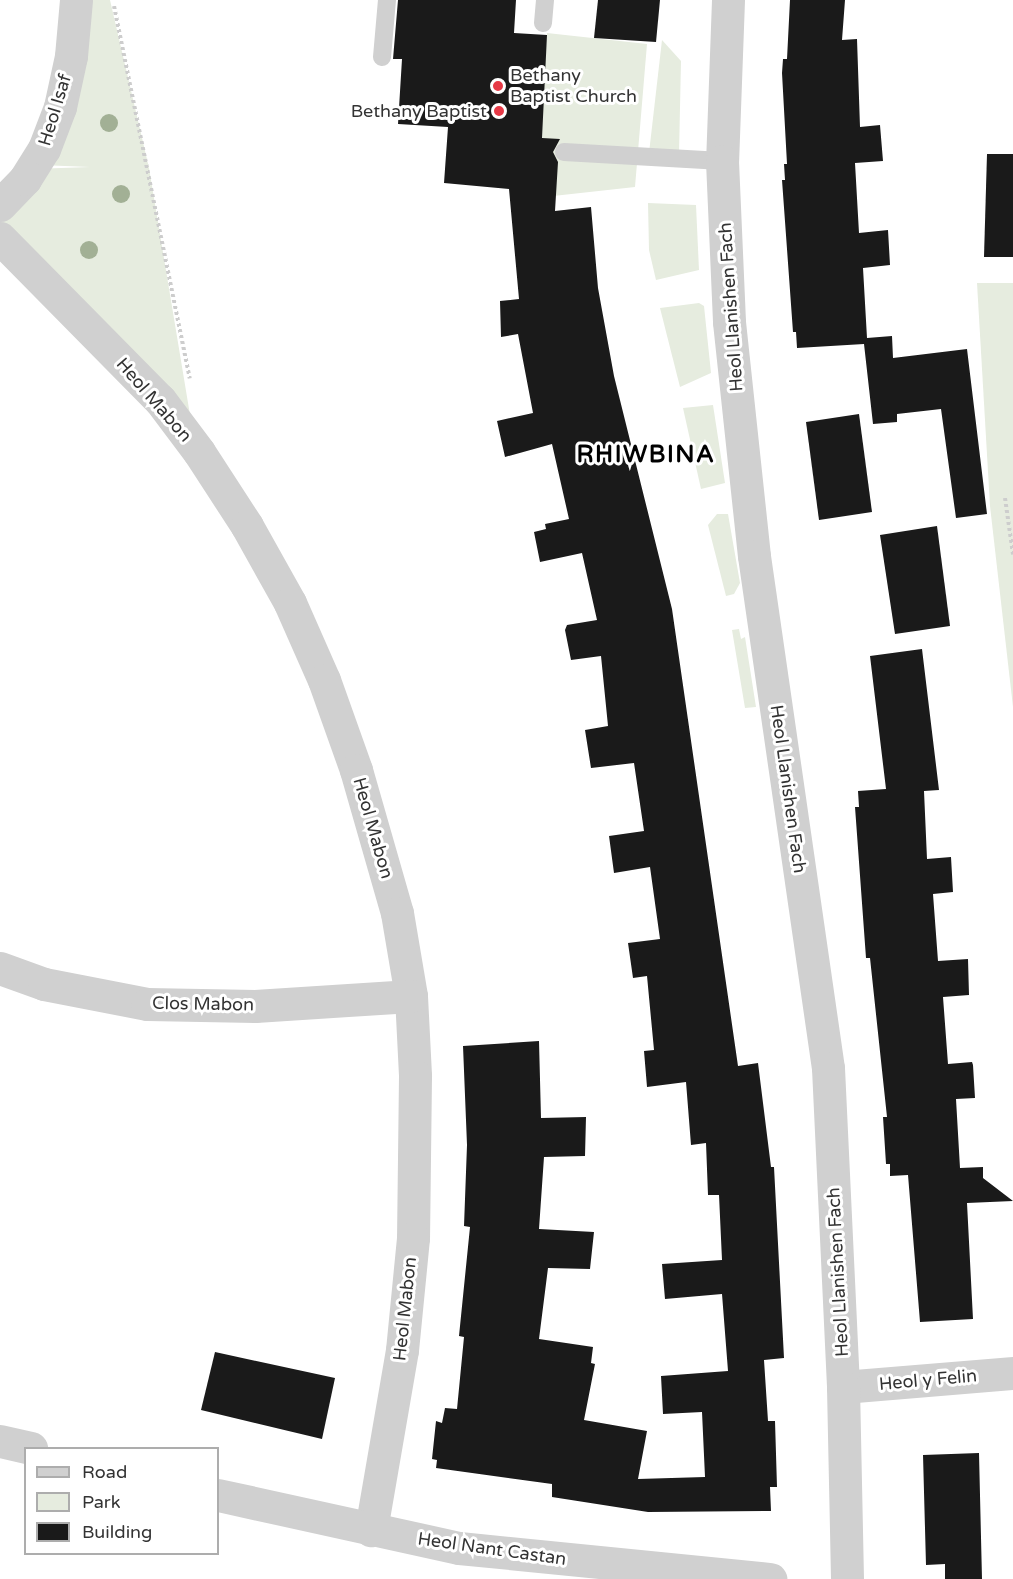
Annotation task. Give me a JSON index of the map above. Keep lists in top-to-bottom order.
{
  "streets": {
    "street": [
      "Heol Isaf",
      "Heol Llanishen Fach",
      "Heol Mabon",
      "Clos Mabon",
      "Heol y Felin",
      "Heol Nant Castan"
    ]
  },
  "crossings": [
    ["Heol Llanishen Fach", "Heol y Felin"],
    ["Heol Mabon", "Clos Mabon"],
    ["Heol Mabon", "Heol Nant Castan"]
  ],
  "districts": ["RHIWBINA"],
  "places": ["Bethany Baptist Church", "Bethany Baptist"],
  "legend": ["Road", "Park", "Building"]
}
